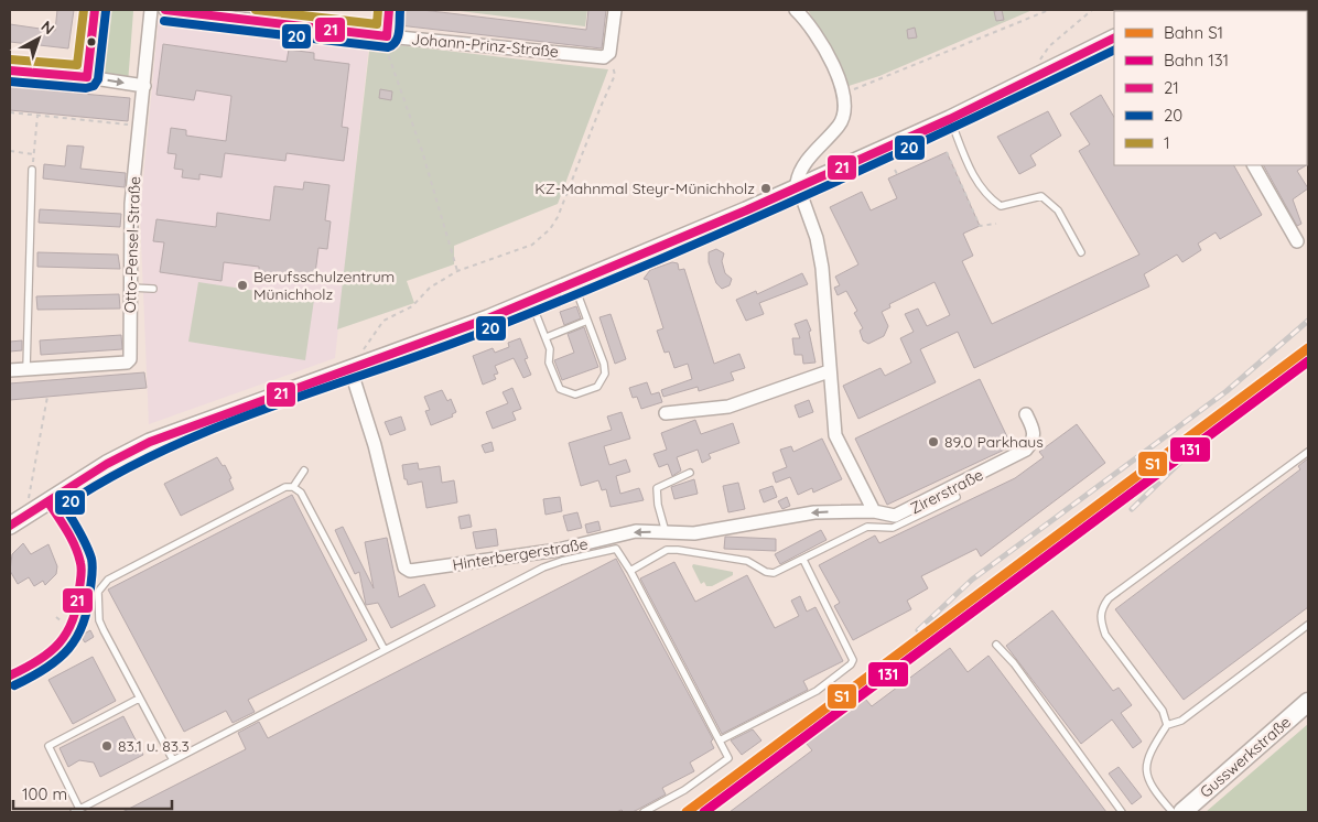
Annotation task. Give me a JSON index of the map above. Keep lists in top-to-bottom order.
{
  "streets": {
    "main road": ["Gusswerkstraße"],
    "street": [
      "Johann-Prinz-Straße",
      "Otto-Pensel-Straße",
      "Zirerstraße",
      "Hinterbergerstraße"
    ]
  },
  "crossings": [
    ["Zirerstraße", "Hinterbergerstraße"]
  ],
  "places": [
    "KZ-Mahnmal Steyr-Münichholz",
    "Berufsschulzentrum Münichholz",
    "89.0 Parkhaus",
    "83.1 u. 83.3"
  ],
  "lines": [
    "transit line 21",
    "transit line 1",
    "transit line 20",
    "rail line S1",
    "rail line 131"
  ],
  "legend": [
    "Bahn S1",
    "Bahn 131",
    "21",
    "20",
    "1"
  ],
  "scale_bar": "100 m",
  "north": "top right"
}
